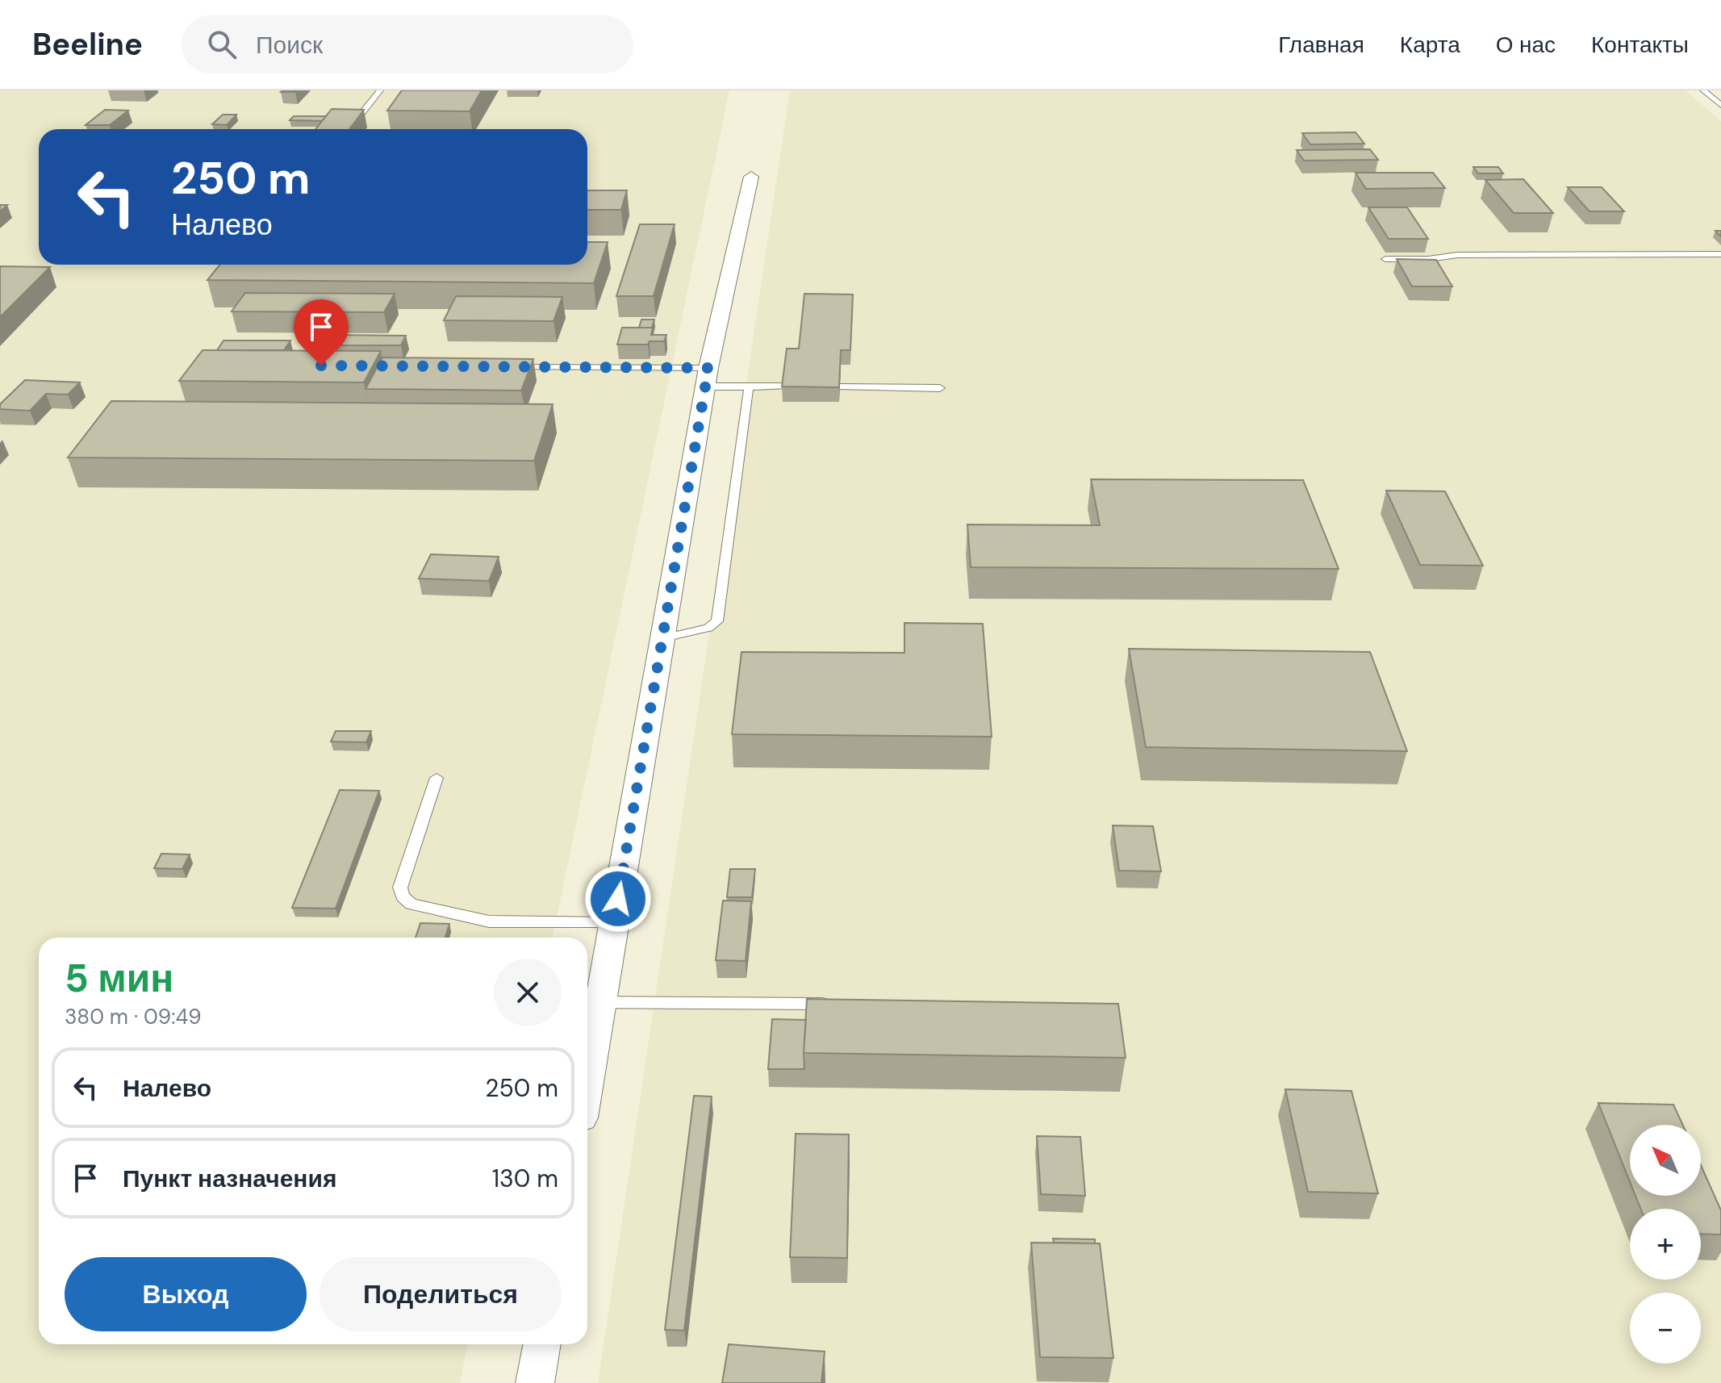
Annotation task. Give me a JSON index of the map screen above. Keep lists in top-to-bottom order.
{
  "north": "top left",
  "page": {
    "header": "Beeline",
    "search": "Поиск",
    "nav": [
      "Главная",
      "Карта",
      "О нас",
      "Контакты"
    ],
    "turn": ["250 m", "Налево"],
    "heading": ["5 мин", "380 m · 09:49"],
    "list": [
      {
        "name": "Налево",
        "value": "250 m"
      },
      {
        "name": "Пункт назначения",
        "value": "130 m"
      }
    ],
    "map_buttons": ["+", "−"],
    "buttons": ["Выход", "Поделиться"]
  }
}
